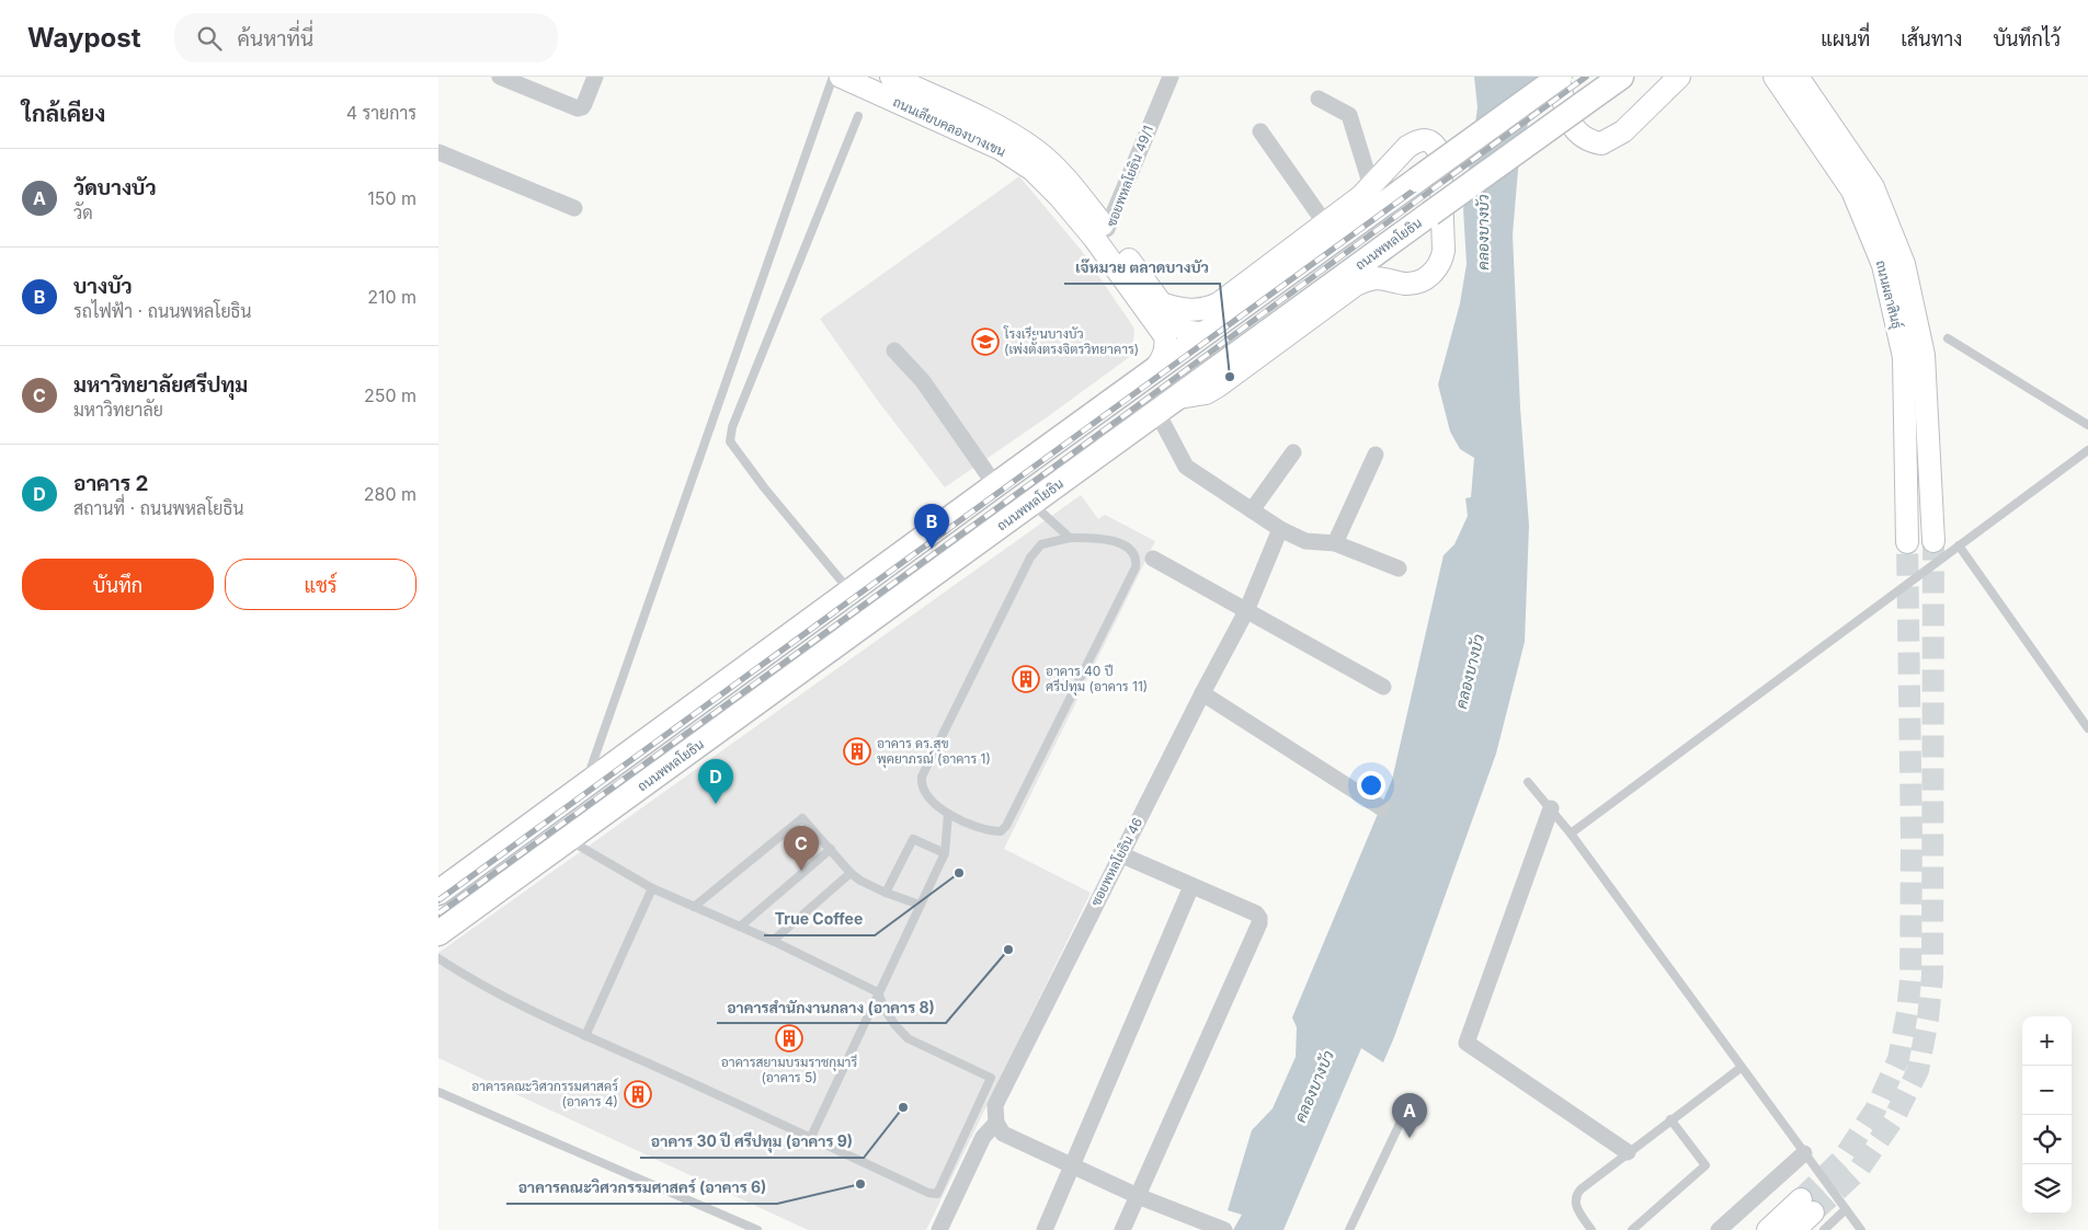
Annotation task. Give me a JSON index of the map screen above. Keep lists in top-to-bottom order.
{
  "streets": {
    "main road": [
      "ถนนเลียบคลองบางเขน",
      "ซอยพหลโยธิน 49/1",
      "ถนนพหลโยธิน",
      "ถนนผลาสินธุ์"
    ],
    "street": ["ซอยพหลโยธิน 46"]
  },
  "crossings": [
    ["ถนนเลียบคลองบางเขน", "ซอยพหลโยธิน 49/1"]
  ],
  "water": ["คลองบางบัว"],
  "places": {
    "school or university": ["โรงเรียนบางบัว (เพ่งตั้งตรงจิตรวิทยาคาร)"],
    "other": [
      "เจ๊หมวย ตลาดบางบัว",
      "True Coffee",
      "อาคารสำนักงานกลาง (อาคาร 8)",
      "อาคาร 30 ปี ศรีปทุม (อาคาร 9)",
      "อาคารคณะวิศวกรรมศาสคร์ (อาคาร 6)"
    ],
    "building": [
      "อาคาร 40 ปี ศรีปทุม (อาคาร 11)",
      "อาคาร ดร.สุข พุคยาภรณ์ (อาคาร 1)",
      "อาคารสยามบรมราชกุมารี (อาคาร 5)",
      "อาคารคณะวิศวกรรมศาสคร์ (อาคาร 4)"
    ]
  },
  "page": {
    "header": "Waypost",
    "search": "ค้นหาที่นี่",
    "nav": ["แผนที่", "เส้นทาง", "บันทึกไว้"],
    "heading": ["ใกล้เคียง", "4 รายการ"],
    "list": [
      {
        "mark": "A",
        "name": "วัดบางบัว",
        "note": "วัด",
        "value": "150 m"
      },
      {
        "mark": "B",
        "name": "บางบัว",
        "note": "รถไฟฟ้า · ถนนพหลโยธิน",
        "value": "210 m"
      },
      {
        "mark": "C",
        "name": "มหาวิทยาลัยศรีปทุม",
        "note": "มหาวิทยาลัย",
        "value": "250 m"
      },
      {
        "mark": "D",
        "name": "อาคาร 2",
        "note": "สถานที่ · ถนนพหลโยธิน",
        "value": "280 m"
      }
    ],
    "pins": [
      "B",
      "D",
      "C",
      "A"
    ],
    "buttons": ["บันทึก", "แชร์"],
    "map_buttons": ["+", "−"]
  }
}
